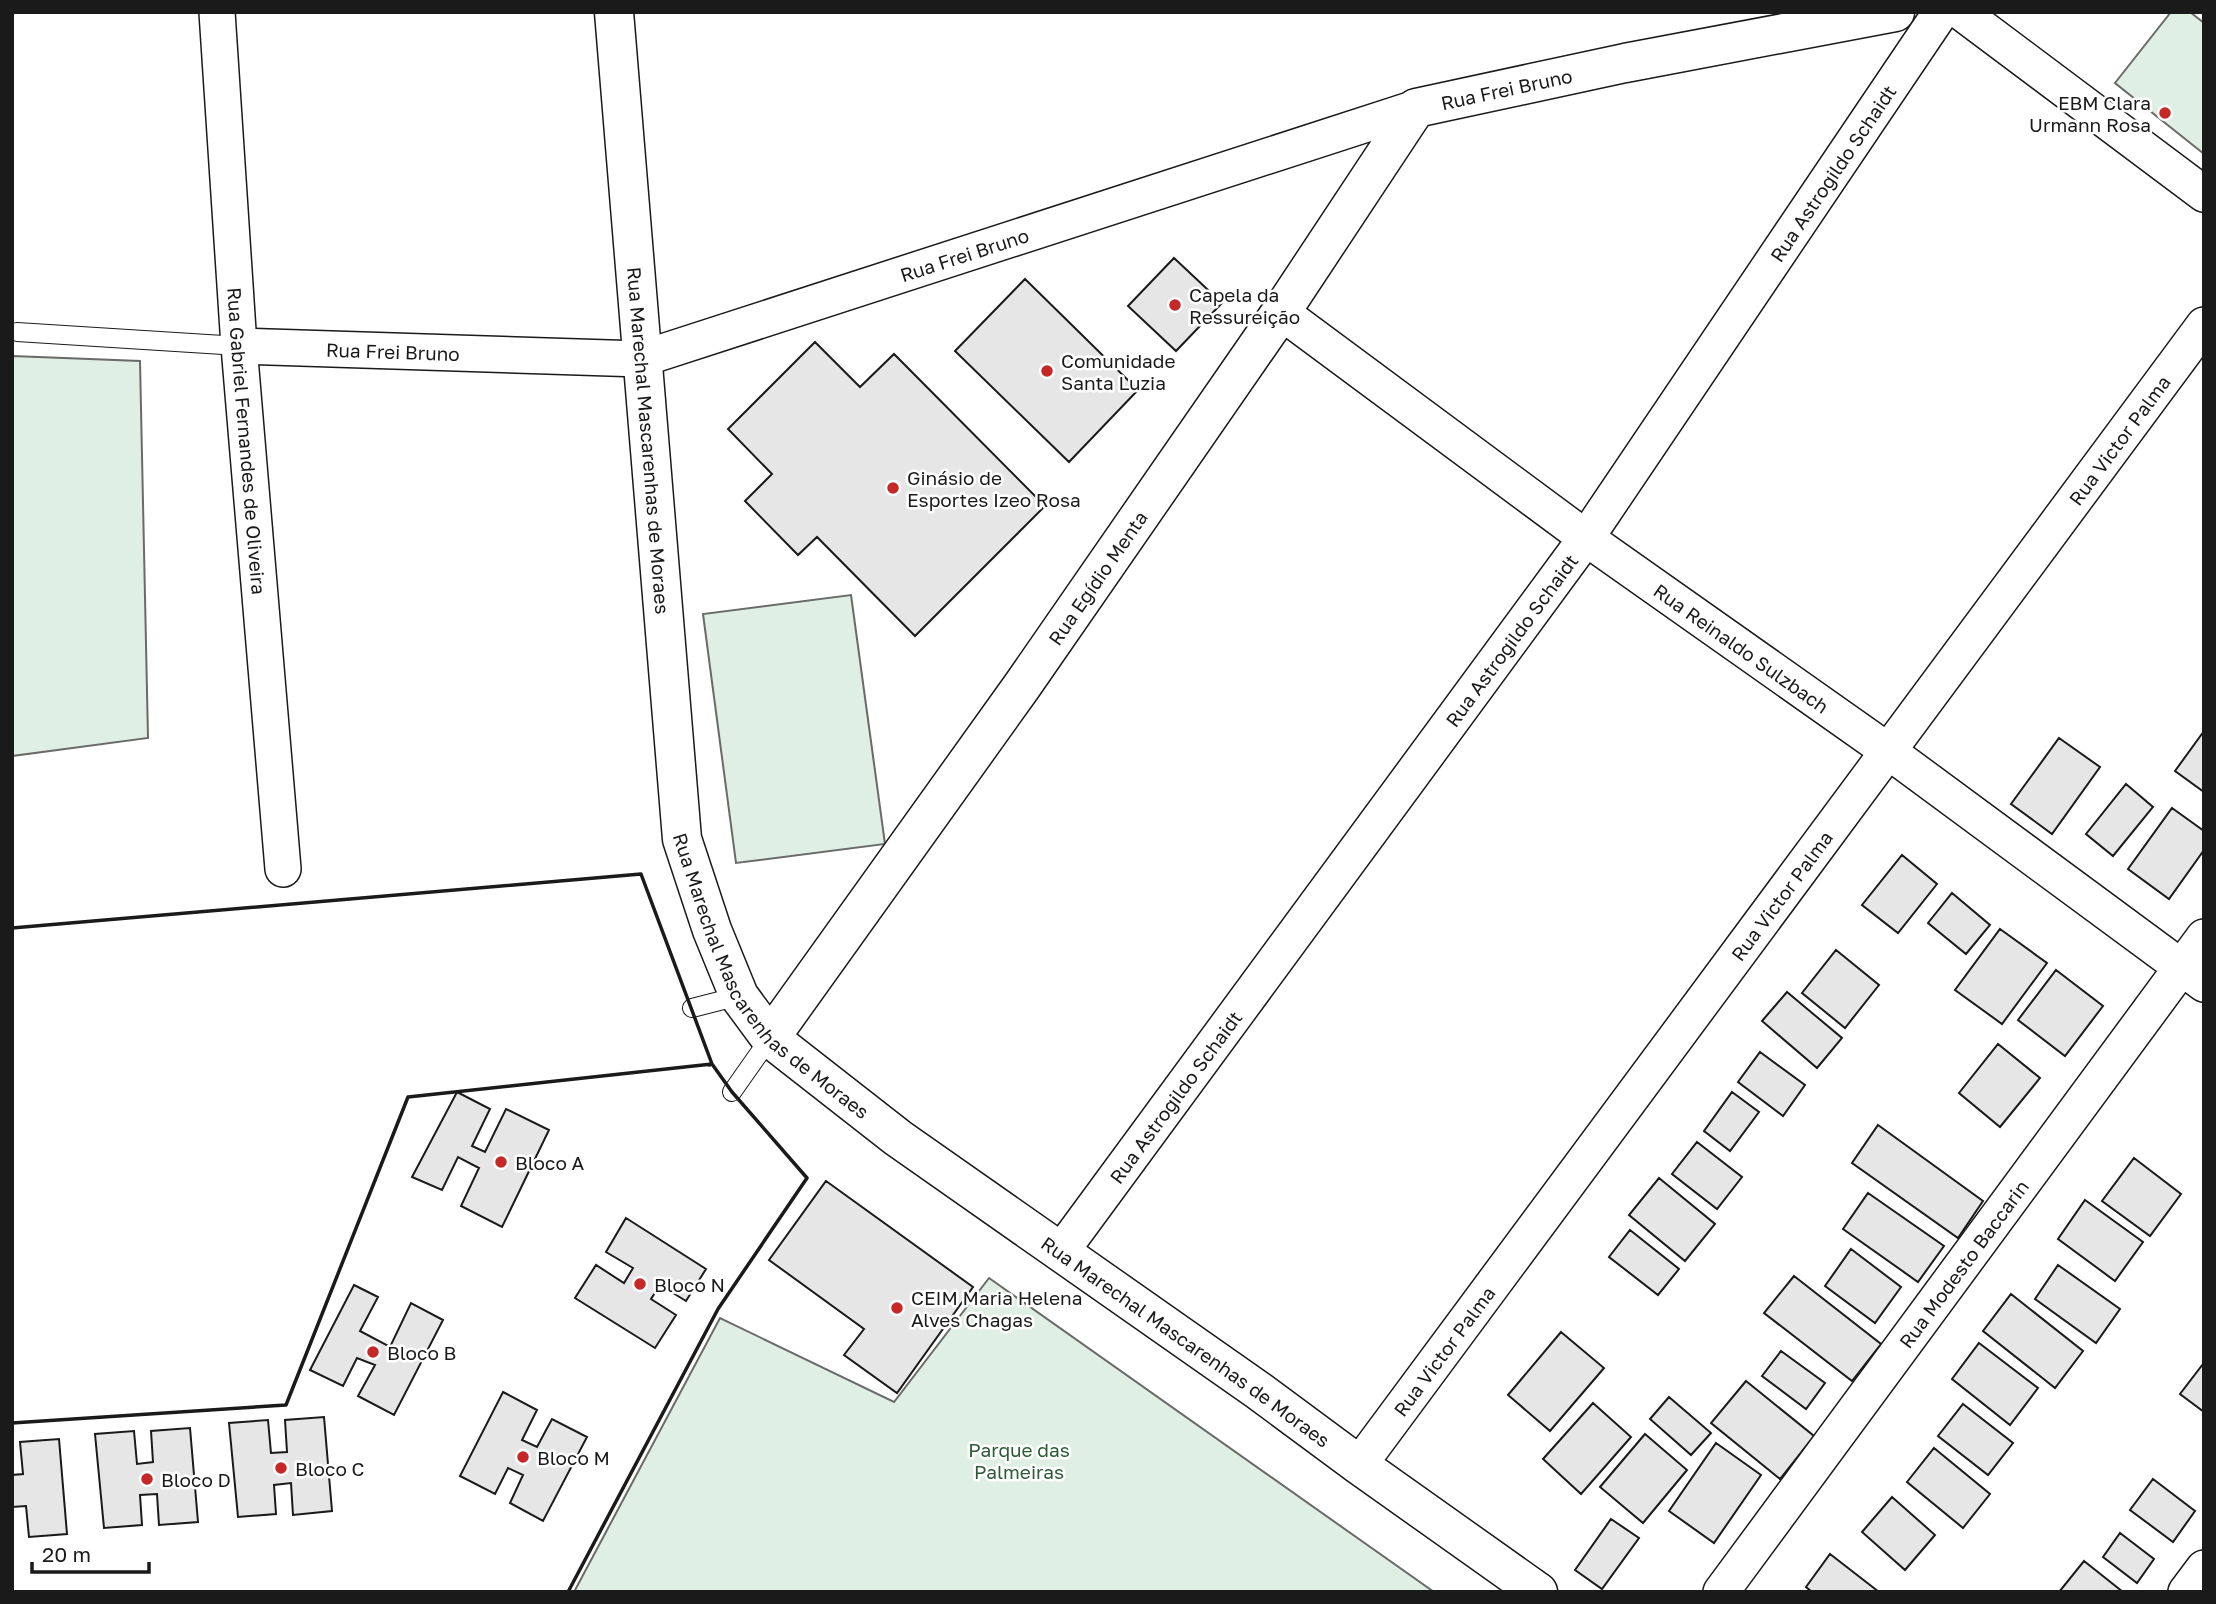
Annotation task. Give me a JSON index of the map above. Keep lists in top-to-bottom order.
{
  "streets": {
    "street": [
      "Rua Frei Bruno",
      "Rua Astrogildo Schaidt",
      "Rua Victor Palma",
      "Rua Gabriel Fernandes de Oliveira",
      "Rua Marechal Mascarenhas de Moraes",
      "Rua Egídio Menta",
      "Rua Reinaldo Sulzbach",
      "Rua Modesto Baccarin"
    ]
  },
  "crossings": [
    ["Rua Frei Bruno", "Rua Gabriel Fernandes de Oliveira"],
    ["Rua Frei Bruno", "Rua Marechal Mascarenhas de Moraes"],
    ["Rua Frei Bruno", "Rua Egídio Menta"],
    ["Rua Astrogildo Schaidt", "Rua Marechal Mascarenhas de Moraes"],
    ["Rua Astrogildo Schaidt", "Rua Reinaldo Sulzbach"],
    ["Rua Victor Palma", "Rua Marechal Mascarenhas de Moraes"],
    ["Rua Victor Palma", "Rua Reinaldo Sulzbach"],
    ["Rua Marechal Mascarenhas de Moraes", "Rua Egídio Menta"],
    ["Rua Egídio Menta", "Rua Reinaldo Sulzbach"],
    ["Rua Reinaldo Sulzbach", "Rua Modesto Baccarin"]
  ],
  "parks": ["Parque das Palmeiras"],
  "places": [
    "EBM Clara Urmann Rosa",
    "Capela da Ressureição",
    "Comunidade Santa Luzia",
    "Ginásio de Esportes Izeo Rosa",
    "Bloco A",
    "Bloco N",
    "CEIM Maria Helena Alves Chagas",
    "Bloco B",
    "Bloco M",
    "Bloco C",
    "Bloco D"
  ],
  "scale_bar": "20 m"
}
